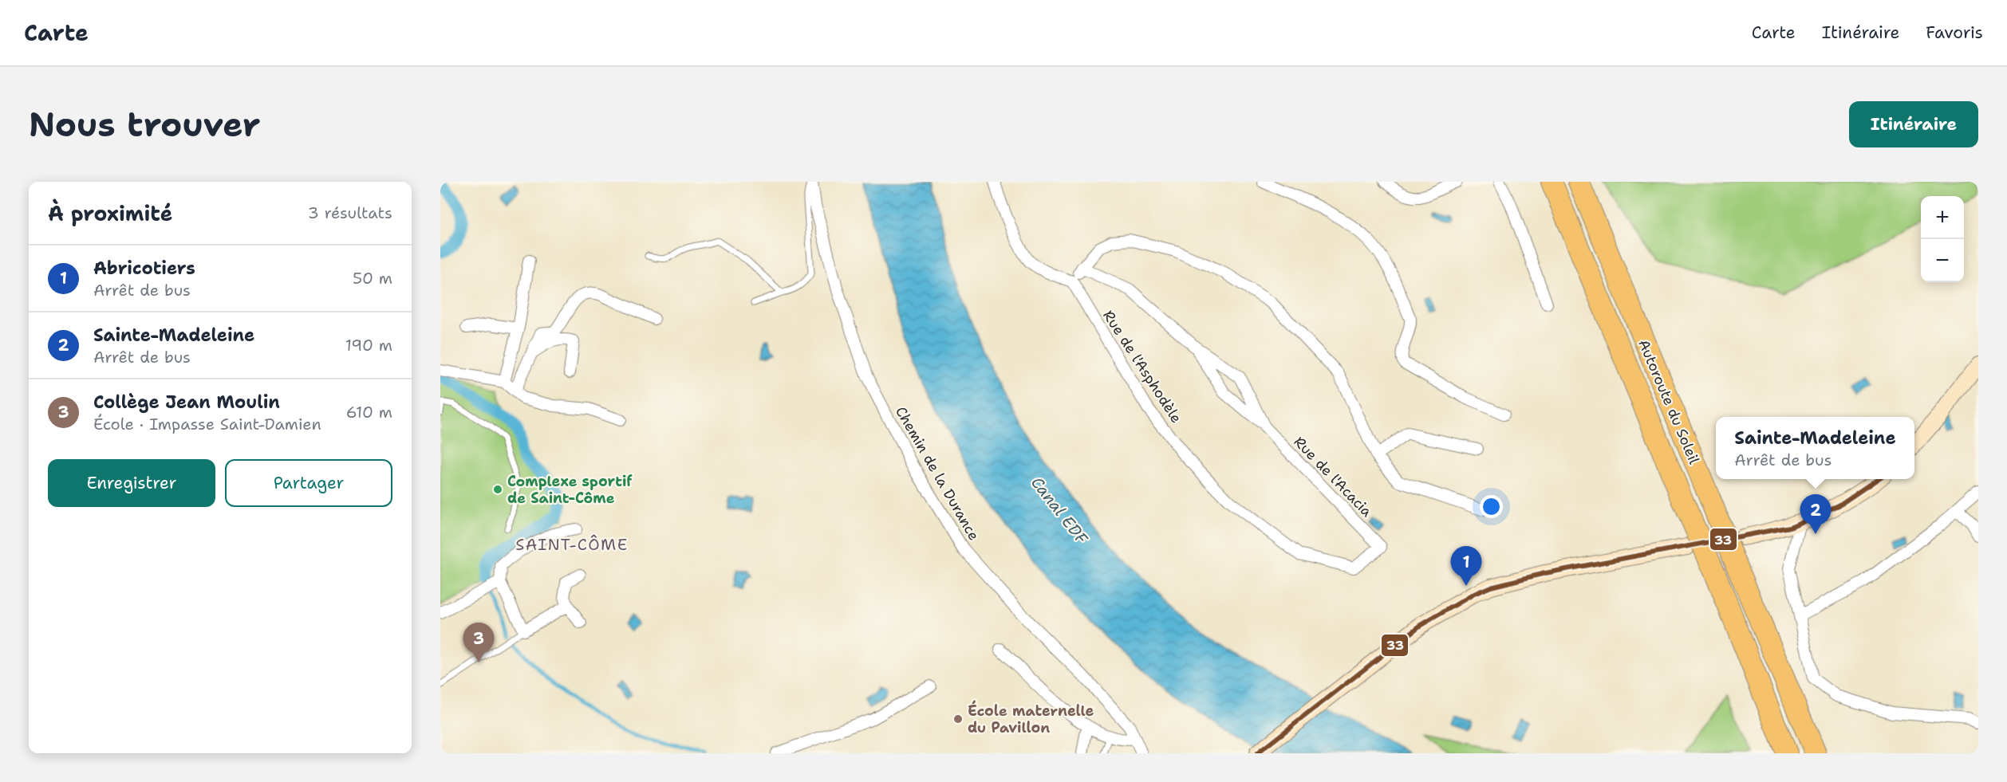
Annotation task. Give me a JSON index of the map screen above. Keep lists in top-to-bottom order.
{
  "streets": {
    "highway": ["Autoroute du Soleil"],
    "street": ["Rue de l'Asphodèle", "Chemin de la Durance", "Rue de l'Acacia"]
  },
  "crossings": [
    ["Rue de l'Asphodèle", "Rue de l'Acacia"]
  ],
  "districts": ["SAINT-CÔME"],
  "water": ["Canal EDF"],
  "places": ["Complexe sportif de Saint-Côme", "École maternelle du Pavillon"],
  "lines": ["transit line 33"],
  "page": {
    "header": "Carte",
    "nav": ["Carte", "Itinéraire", "Favoris"],
    "buttons": [
      "Itinéraire",
      ["Enregistrer", "Partager"]
    ],
    "title": "Nous trouver",
    "heading": ["À proximité", "3 résultats"],
    "map_buttons": ["+", "−"],
    "list": [
      {
        "mark": "1",
        "name": "Abricotiers",
        "note": "Arrêt de bus",
        "value": "50 m"
      },
      {
        "mark": "2",
        "name": "Sainte-Madeleine",
        "note": "Arrêt de bus",
        "value": "190 m"
      },
      {
        "mark": "3",
        "name": "Collège Jean Moulin",
        "note": "École · Impasse Saint-Damien",
        "value": "610 m"
      }
    ],
    "popup": ["Sainte-Madeleine", "Arrêt de bus"],
    "pins": ["2", "1", "3"]
  }
}
